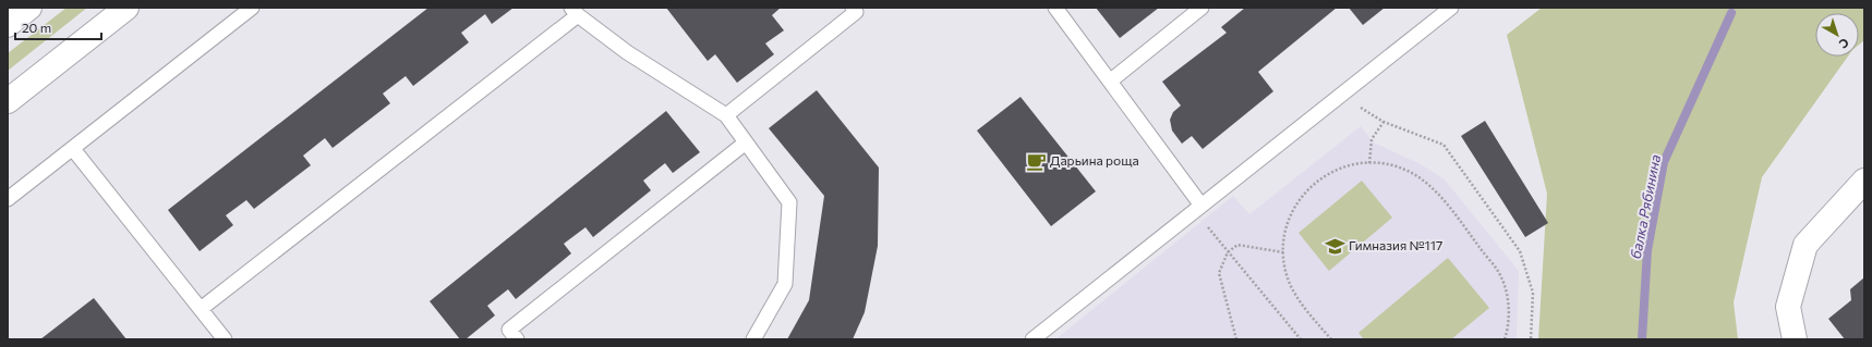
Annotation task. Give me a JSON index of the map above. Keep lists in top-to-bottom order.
{
  "water": ["балка Рябинина"],
  "places": {
    "cafe": ["Дарьина роща"],
    "school or university": ["Гимназия №117"]
  },
  "scale_bar": "20 m",
  "north": "bottom right"
}
